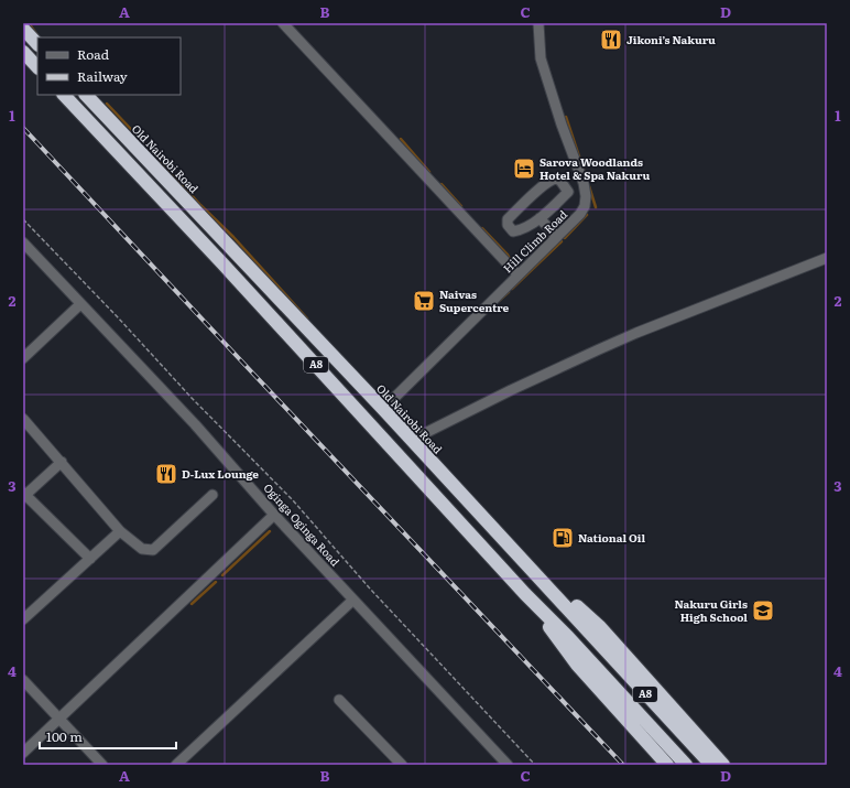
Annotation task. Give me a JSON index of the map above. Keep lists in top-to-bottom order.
{
  "streets": {
    "highway": ["Old Nairobi Road", "A8"],
    "street": ["Hill Climb Road", "Oginga Oginga Road"]
  },
  "crossings": [
    ["Old Nairobi Road", "Hill Climb Road"]
  ],
  "places": {
    "restaurant": ["Jikoni’s Nakuru", "D-Lux Lounge"],
    "hotel": ["Sarova Woodlands Hotel & Spa Nakuru"],
    "supermarket": ["Naivas Supercentre"],
    "fuel station": ["National Oil"],
    "school or university": ["Nakuru Girls High School"]
  },
  "legend": ["Road", "Railway"],
  "scale_bar": "100 m",
  "grid": {
    "columns": [
      "A",
      "B",
      "C",
      "D"
    ],
    "rows": [
      "1",
      "2",
      "3",
      "4"
    ]
  }
}
